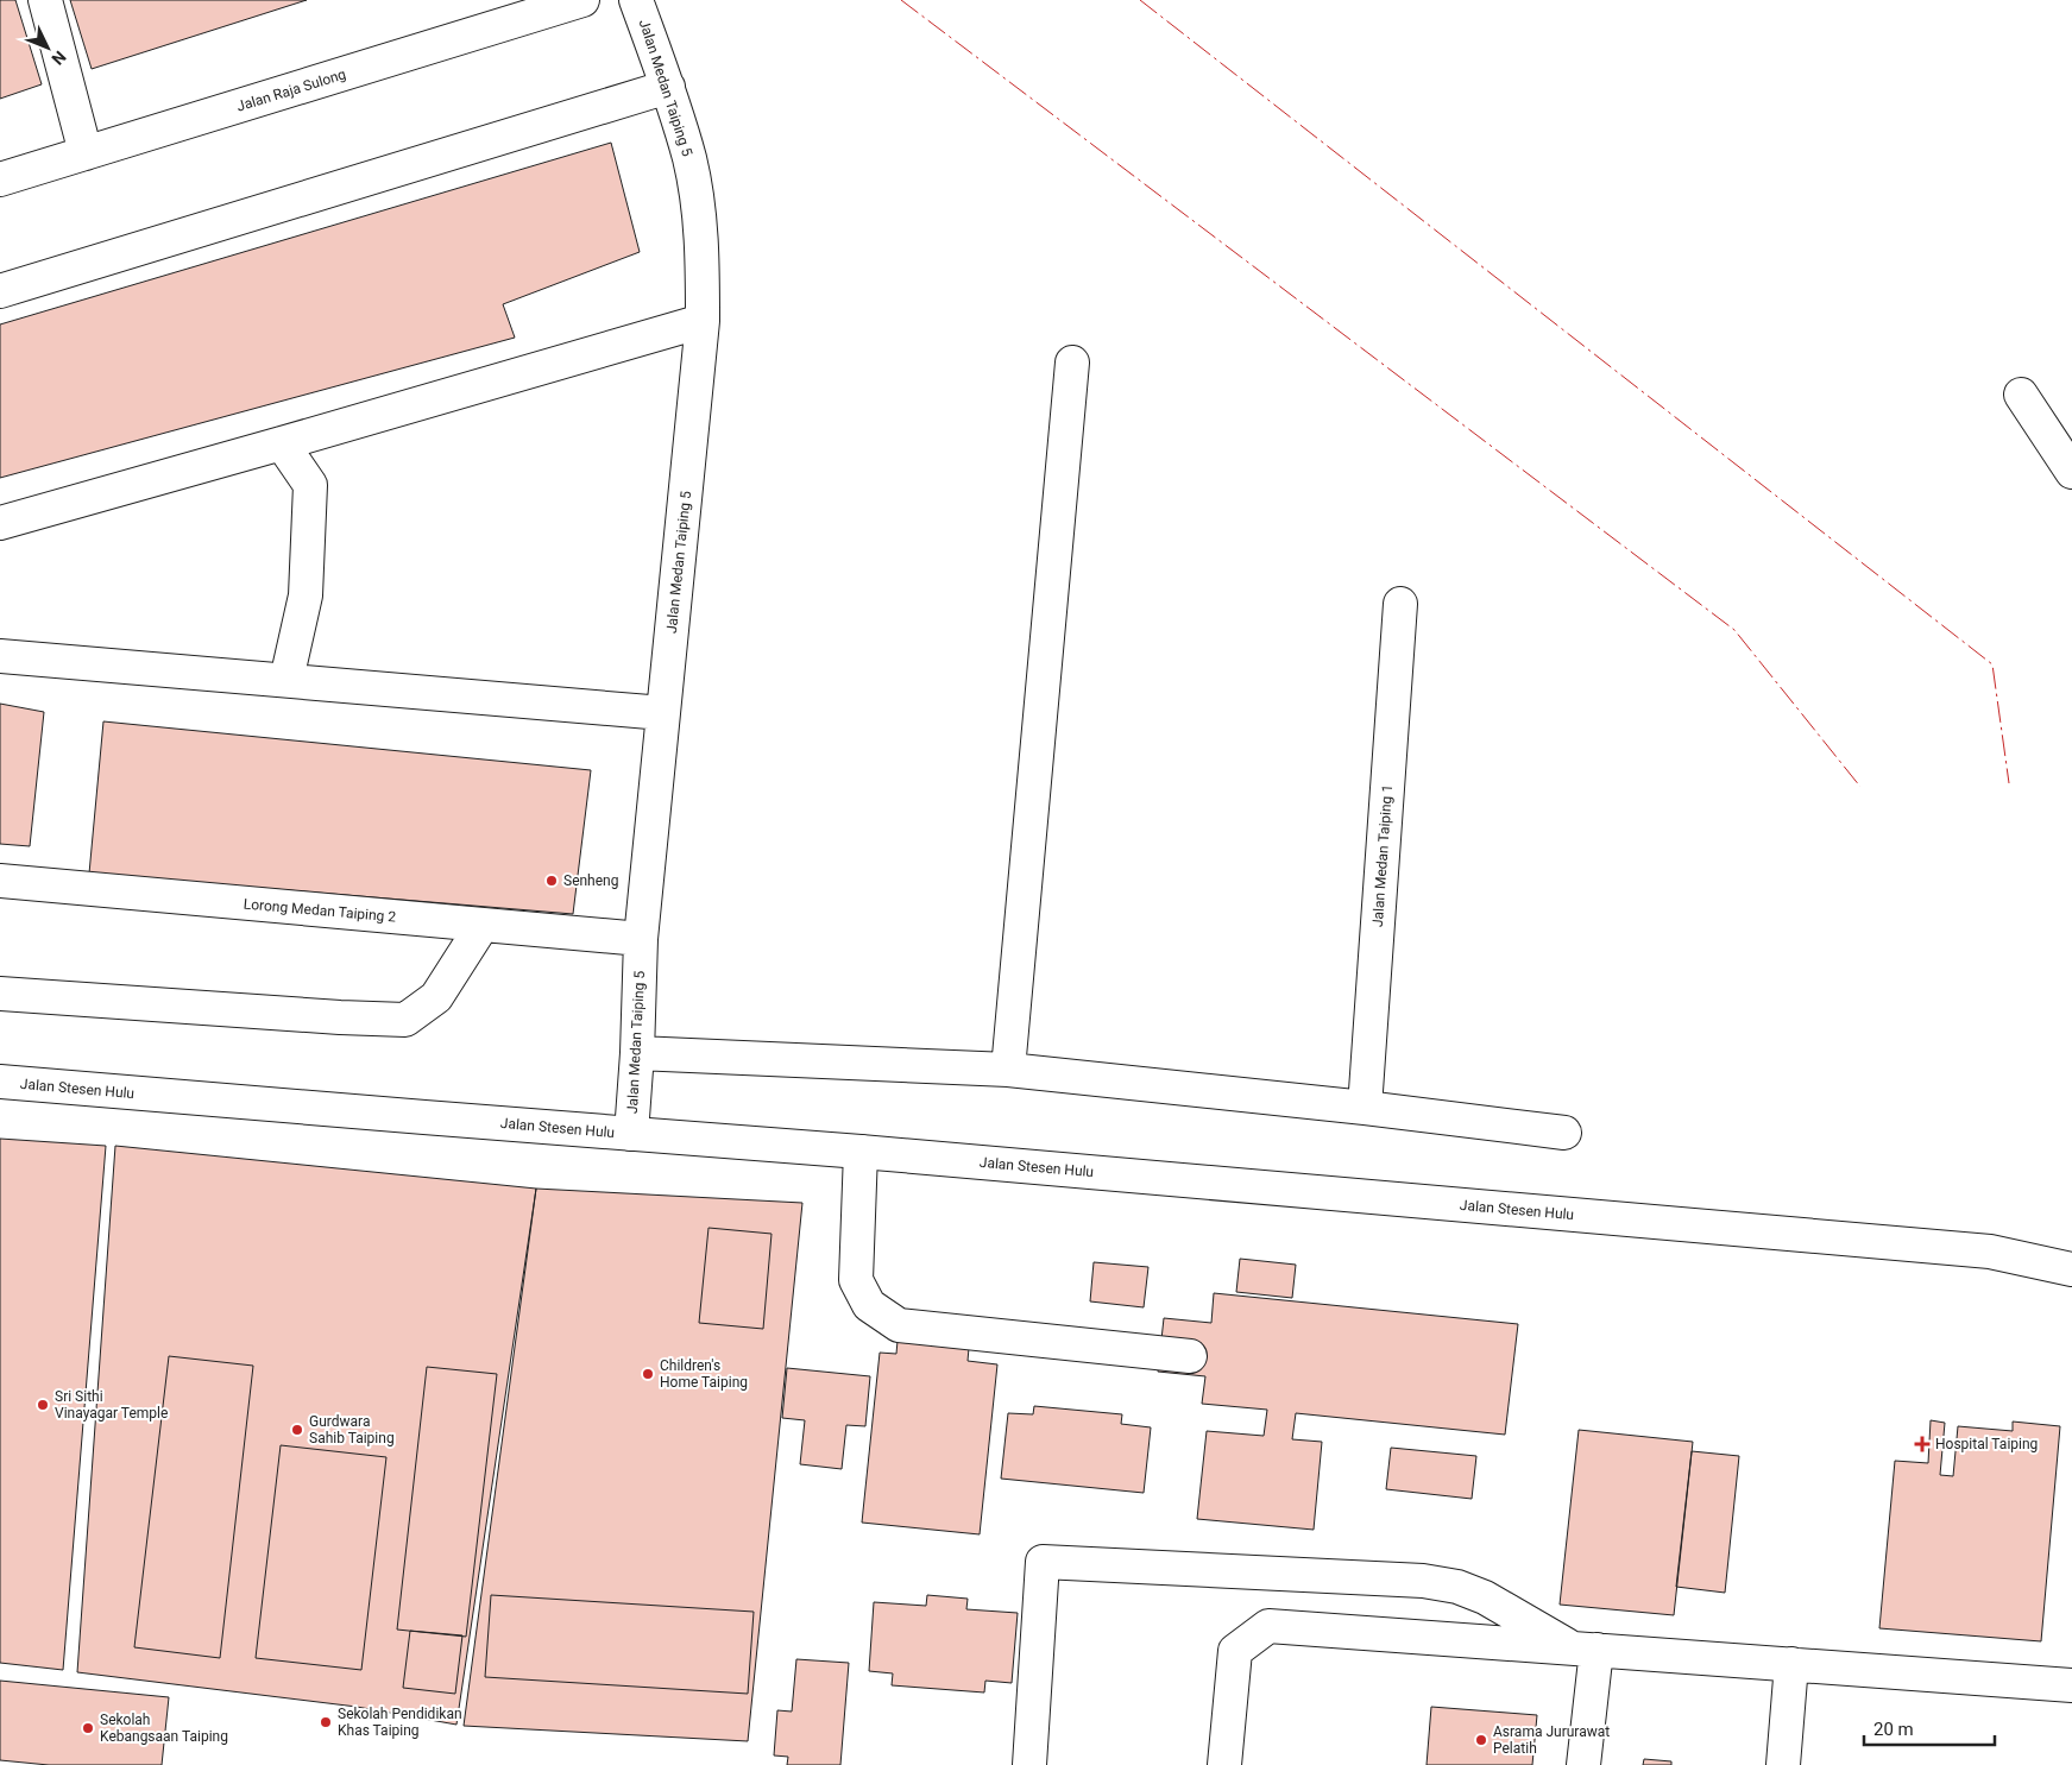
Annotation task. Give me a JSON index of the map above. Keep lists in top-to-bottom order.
{
  "streets": {
    "street": [
      "Jalan Medan Taiping 5",
      "Jalan Raja Sulong",
      "Jalan Medan Taiping 1",
      "Lorong Medan Taiping 2",
      "Jalan Stesen Hulu"
    ]
  },
  "crossings": [
    ["Jalan Medan Taiping 5", "Lorong Medan Taiping 2"],
    ["Jalan Medan Taiping 5", "Jalan Stesen Hulu"]
  ],
  "places": {
    "other": [
      "Senheng",
      "Children's Home Taiping",
      "Sri Sithi Vinayagar Temple",
      "Gurdwara Sahib Taiping",
      "Sekolah Pendidikan Khas Taiping",
      "Sekolah Kebangsaan Taiping",
      "Asrama Jururawat Pelatih"
    ],
    "health": ["Hospital Taiping"]
  },
  "scale_bar": "20 m",
  "north": "bottom right"
}
